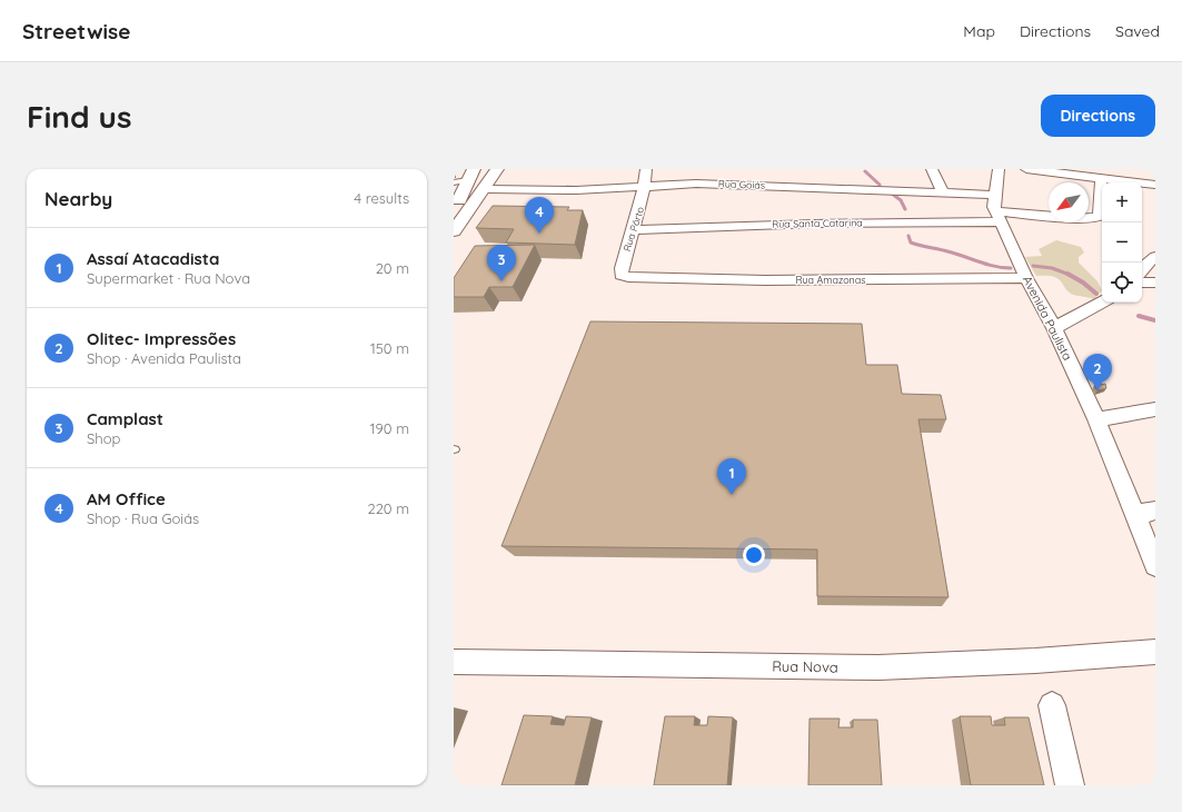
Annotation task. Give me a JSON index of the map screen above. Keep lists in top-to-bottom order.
{
  "streets": {
    "street": [
      "Rua Goiás",
      "Rua Santa Catarina",
      "Rua Pôrto",
      "Rua Amazonas",
      "Avenida Paulista",
      "Rua Nova"
    ]
  },
  "crossings": [
    ["Rua Goiás", "Rua Santa Catarina"],
    ["Rua Goiás", "Rua Pôrto"],
    ["Rua Goiás", "Avenida Paulista"],
    ["Rua Santa Catarina", "Rua Pôrto"],
    ["Rua Santa Catarina", "Avenida Paulista"],
    ["Rua Pôrto", "Rua Amazonas"],
    ["Rua Amazonas", "Avenida Paulista"]
  ],
  "north": "bottom left",
  "page": {
    "header": "Streetwise",
    "nav": ["Map", "Directions", "Saved"],
    "buttons": "Directions",
    "title": "Find us",
    "heading": ["Nearby", "4 results"],
    "map_buttons": ["+", "−"],
    "pins": [
      "4",
      "3",
      "2",
      "1"
    ],
    "list": [
      {
        "mark": "1",
        "name": "Assaí Atacadista",
        "note": "Supermarket · Rua Nova",
        "value": "20 m"
      },
      {
        "mark": "2",
        "name": "Olitec- Impressões",
        "note": "Shop · Avenida Paulista",
        "value": "150 m"
      },
      {
        "mark": "3",
        "name": "Camplast",
        "note": "Shop",
        "value": "190 m"
      },
      {
        "mark": "4",
        "name": "AM Office",
        "note": "Shop · Rua Goiás",
        "value": "220 m"
      }
    ]
  }
}
